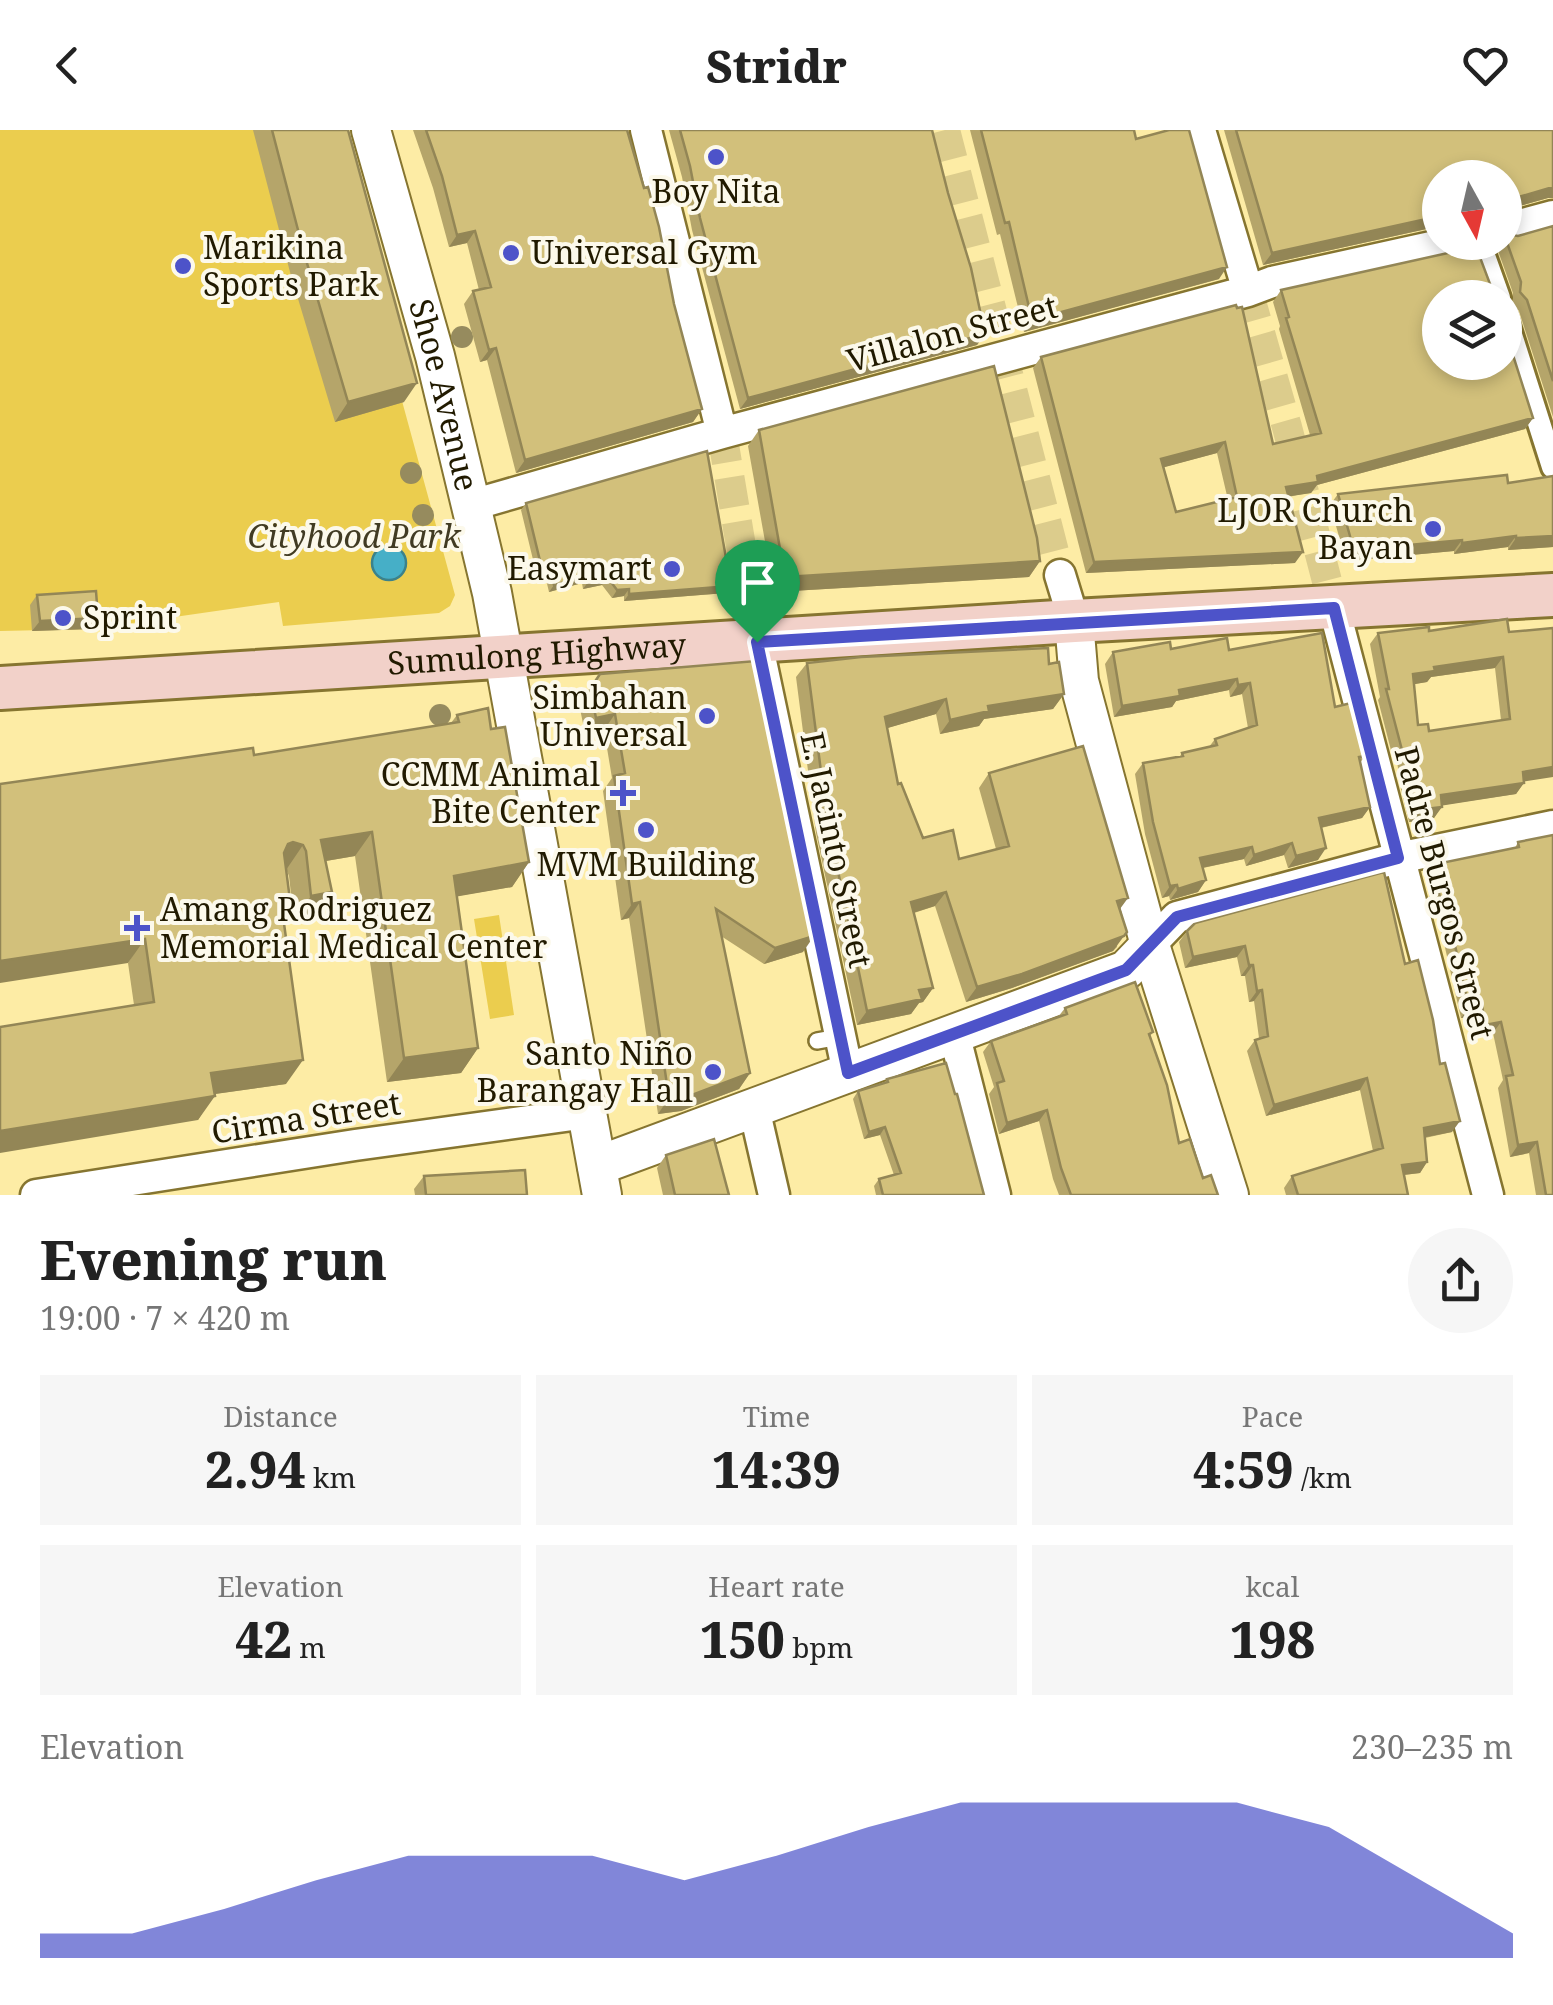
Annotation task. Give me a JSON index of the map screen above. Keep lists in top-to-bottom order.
{
  "streets": {
    "main road": ["Sumulong Highway"],
    "street": [
      "Villalon Street",
      "Shoe Avenue",
      "E. Jacinto Street",
      "Padre Burgos Street",
      "Cirma Street"
    ]
  },
  "crossings": [
    ["Villalon Street", "Shoe Avenue"],
    ["Shoe Avenue", "Sumulong Highway"],
    ["Shoe Avenue", "Cirma Street"],
    ["Sumulong Highway", "E. Jacinto Street"],
    ["Sumulong Highway", "Padre Burgos Street"]
  ],
  "parks": ["Cityhood Park"],
  "places": {
    "other": [
      "Boy Nita",
      "Universal Gym",
      "Marikina Sports Park",
      "LJOR Church Bayan",
      "Easymart",
      "Sprint",
      "Simbahan Universal",
      "MVM Building",
      "Santo Niño Barangay Hall"
    ],
    "health": ["CCMM Animal Bite Center", "Amang Rodriguez Memorial Medical Center"]
  },
  "north": "bottom",
  "page": {
    "header": "Stridr",
    "heading": ["Evening run", "19:00 · 7 × 420 m"],
    "stats": [
      ["Distance", "2.94 km"],
      ["Time", "14:39"],
      ["Pace", "4:59 /km"],
      ["Elevation", "42 m"],
      ["Heart rate", "150 bpm"],
      ["kcal", "198"]
    ],
    "chart": ["Elevation", "230–235 m"]
  }
}
